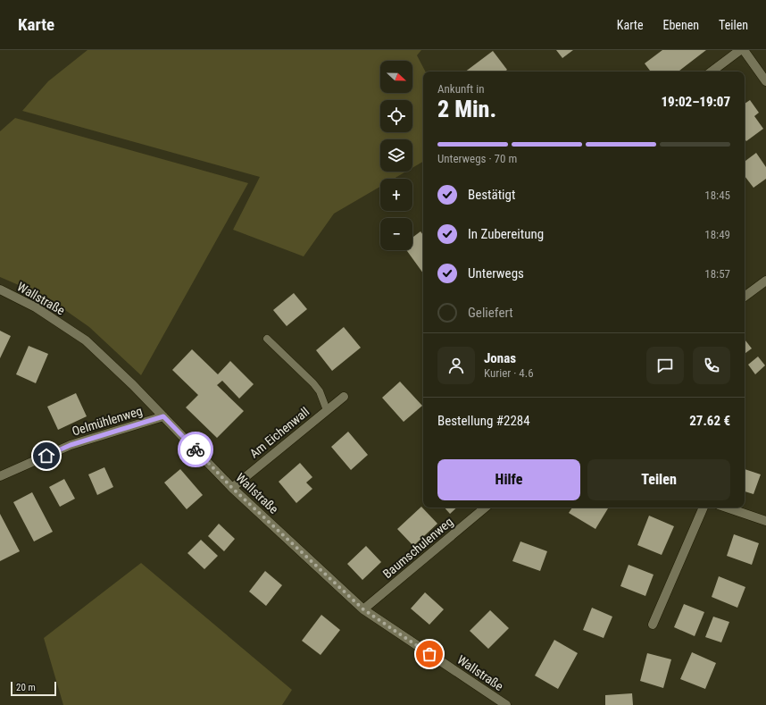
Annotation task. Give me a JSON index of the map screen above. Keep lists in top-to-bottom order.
{
  "streets": {
    "street": [
      "Wallstraße",
      "Oelmühlenweg",
      "Am Eichenwall",
      "Baumschulenweg"
    ]
  },
  "crossings": [
    ["Wallstraße", "Oelmühlenweg"],
    ["Wallstraße", "Am Eichenwall"],
    ["Wallstraße", "Baumschulenweg"]
  ],
  "scale_bar": "20 m",
  "north": "right",
  "page": {
    "header": "Karte",
    "nav": ["Karte", "Ebenen", "Teilen"],
    "map_buttons": ["+", "−"],
    "heading": ["2 Min.", "Ankunft in", "19:02–19:07"],
    "panel": [
      "Jonas",
      "Kurier · 4.6",
      "Bestellung #2284",
      "27.62 €"
    ],
    "bar": "Unterwegs · 70 m",
    "list": [
      ["Bestätigt", "18:45"],
      ["In Zubereitung", "18:49"],
      ["Unterwegs", "18:57"],
      "Geliefert"
    ],
    "buttons": ["Hilfe", "Teilen"],
    "scale": "20 m"
  }
}
